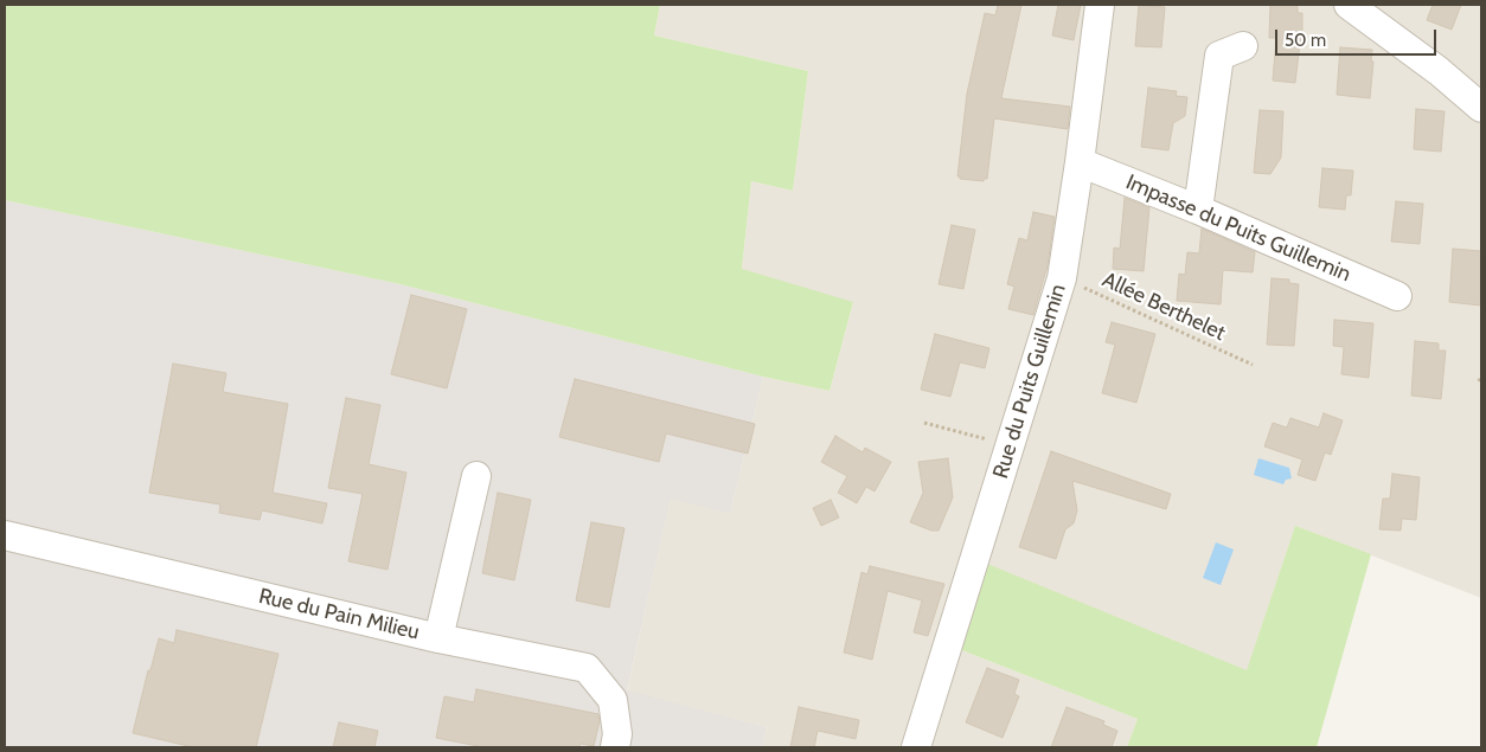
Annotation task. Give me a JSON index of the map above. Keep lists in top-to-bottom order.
{
  "streets": {
    "street": ["Impasse du Puits Guillemin", "Rue du Puits Guillemin", "Rue du Pain Milieu"],
    "path": ["Allée Berthelet"]
  },
  "crossings": [
    ["Impasse du Puits Guillemin", "Rue du Puits Guillemin"],
    ["Allée Berthelet", "Rue du Puits Guillemin"]
  ],
  "scale_bar": "50 m"
}
